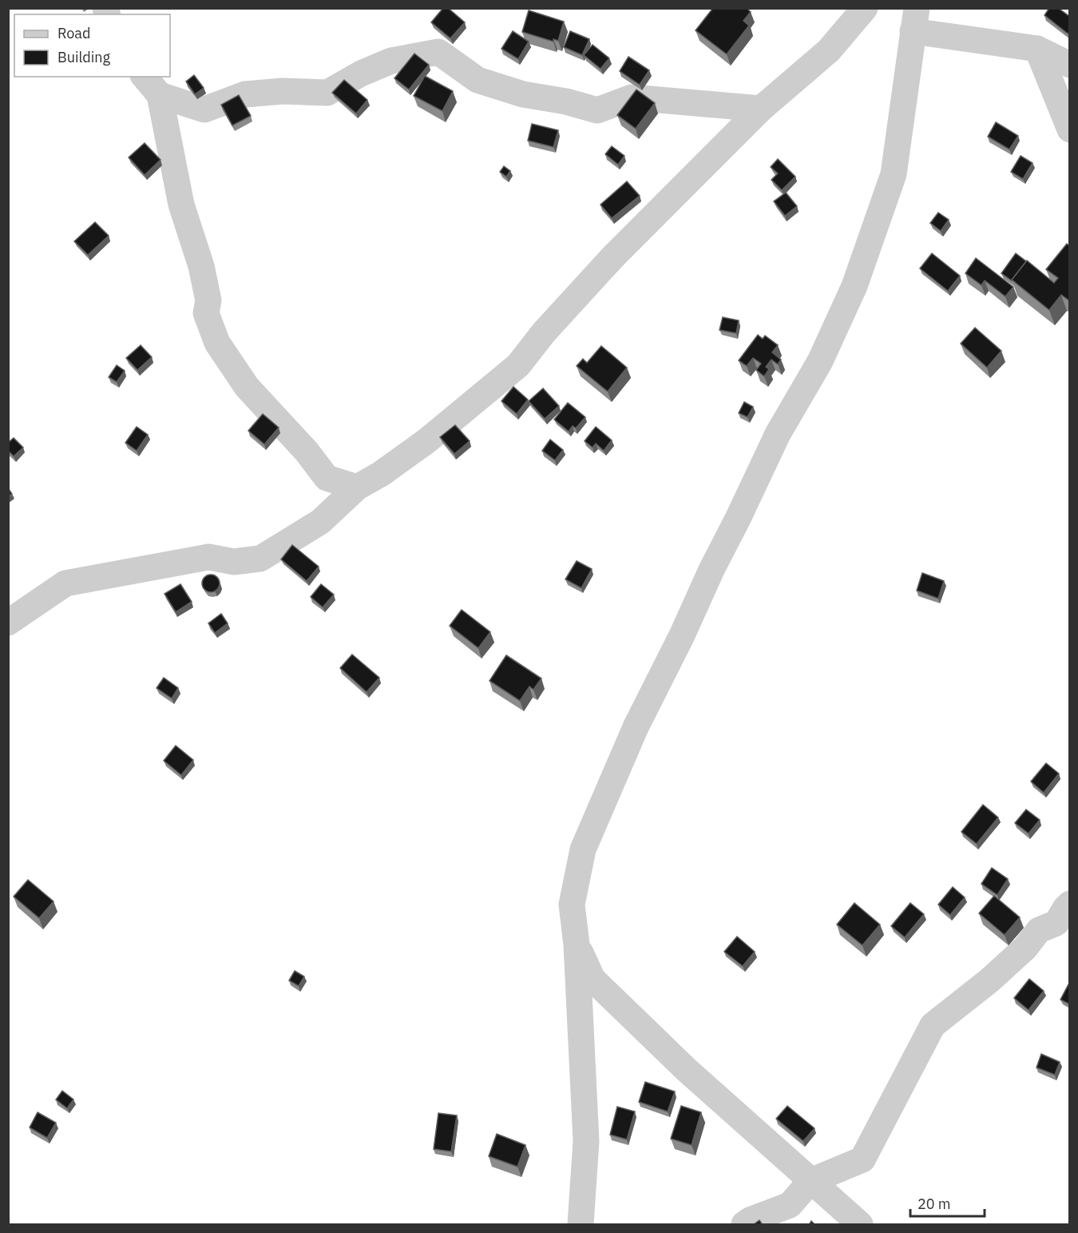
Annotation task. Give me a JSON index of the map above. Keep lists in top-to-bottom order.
{
  "legend": ["Road", "Building"],
  "scale_bar": "20 m"
}
